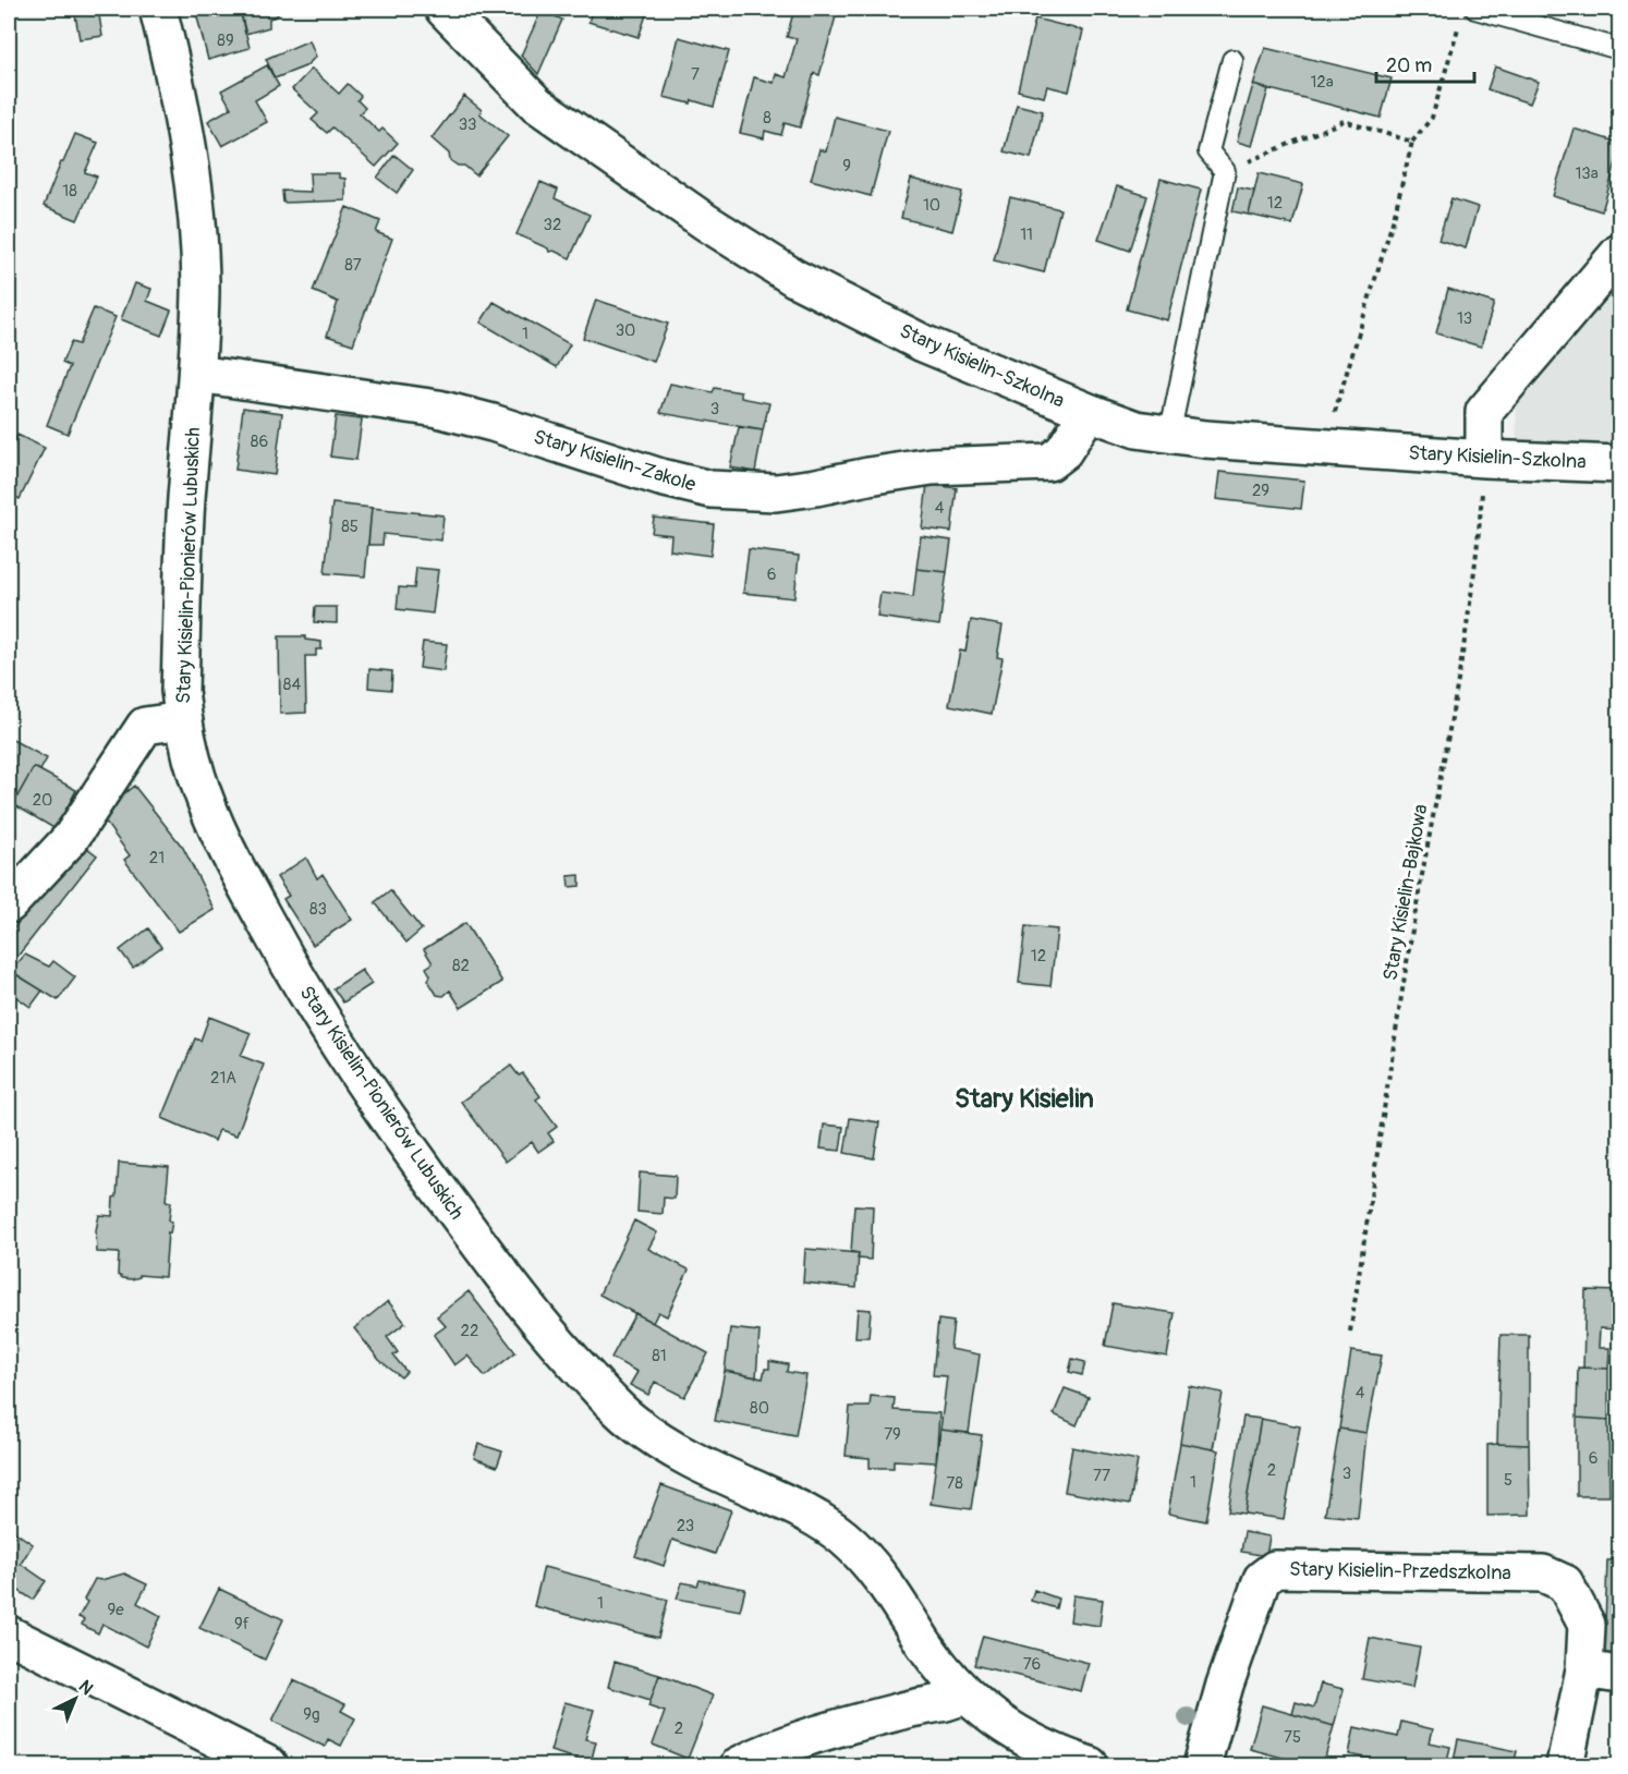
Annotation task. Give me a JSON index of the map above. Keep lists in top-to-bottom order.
{
  "streets": {
    "street": [
      "Stary Kisielin-Szkolna",
      "Stary Kisielin-Zakole",
      "Stary Kisielin-Pionierów Lubuskich",
      "Stary Kisielin-Przedszkolna"
    ],
    "path": ["Stary Kisielin-Bajkowa"]
  },
  "crossings": [
    ["Stary Kisielin-Szkolna", "Stary Kisielin-Zakole"],
    ["Stary Kisielin-Szkolna", "Stary Kisielin-Bajkowa"],
    ["Stary Kisielin-Zakole", "Stary Kisielin-Pionierów Lubuskich"]
  ],
  "districts": ["Stary Kisielin"],
  "house_numbers": [
    "89",
    "7",
    "12a",
    "8",
    "33",
    "9",
    "13a",
    "18",
    "12",
    "10",
    "32",
    "11",
    "87",
    "13",
    "30",
    "1",
    "3",
    "86",
    "29",
    "4",
    "85",
    "6",
    "84",
    "20",
    "21",
    "83",
    "12",
    "82",
    "21A",
    "22",
    "81",
    "4",
    "80",
    "79",
    "6",
    "2",
    "3",
    "77",
    "5",
    "1",
    "78",
    "23",
    "1",
    "9e",
    "9f",
    "76",
    "9g",
    "2",
    "75"
  ],
  "scale_bar": "20 m",
  "north": "top right"
}
